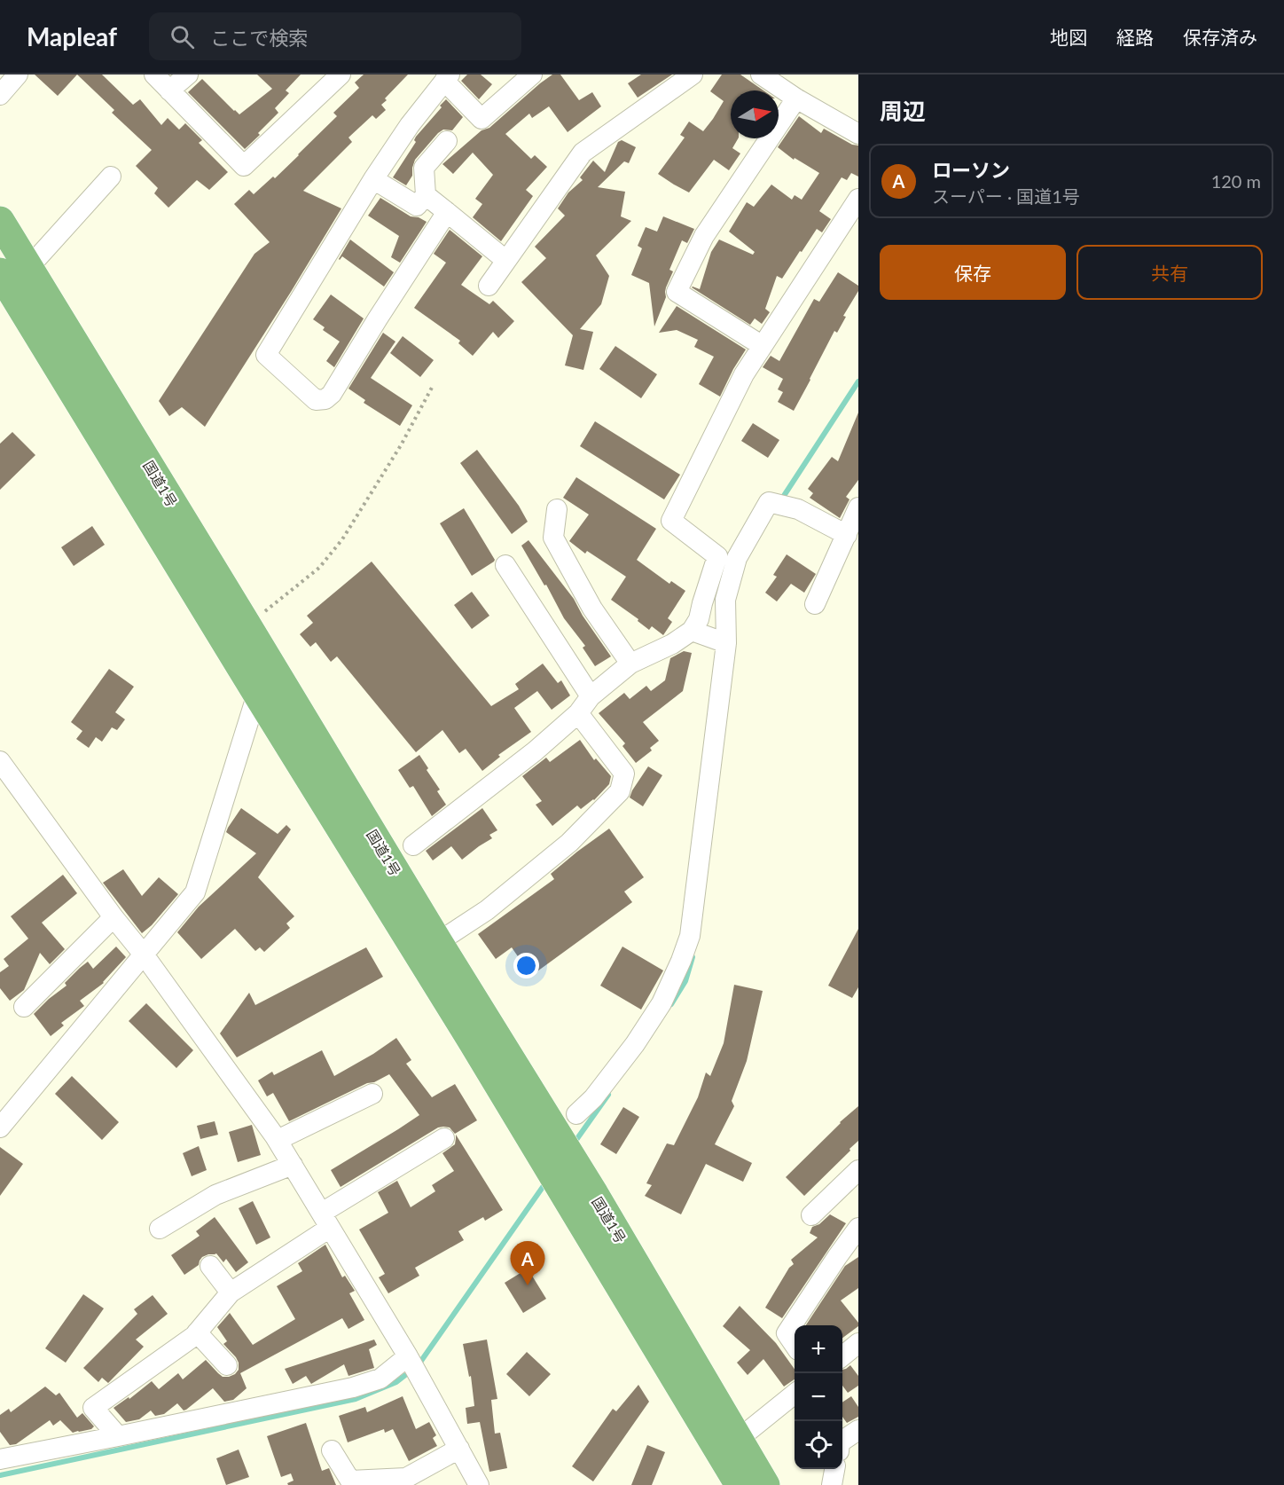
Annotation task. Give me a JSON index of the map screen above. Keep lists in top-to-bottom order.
{
  "streets": {
    "highway": ["国道1号"]
  },
  "north": "right",
  "page": {
    "header": "Mapleaf",
    "search": "ここで検索",
    "nav": ["地図", "経路", "保存済み"],
    "heading": "周辺",
    "list": [
      {
        "mark": "A",
        "name": "ローソン",
        "note": "スーパー · 国道1号",
        "value": "120 m"
      }
    ],
    "buttons": ["保存", "共有"],
    "pins": "A",
    "map_buttons": ["+", "−"]
  }
}
